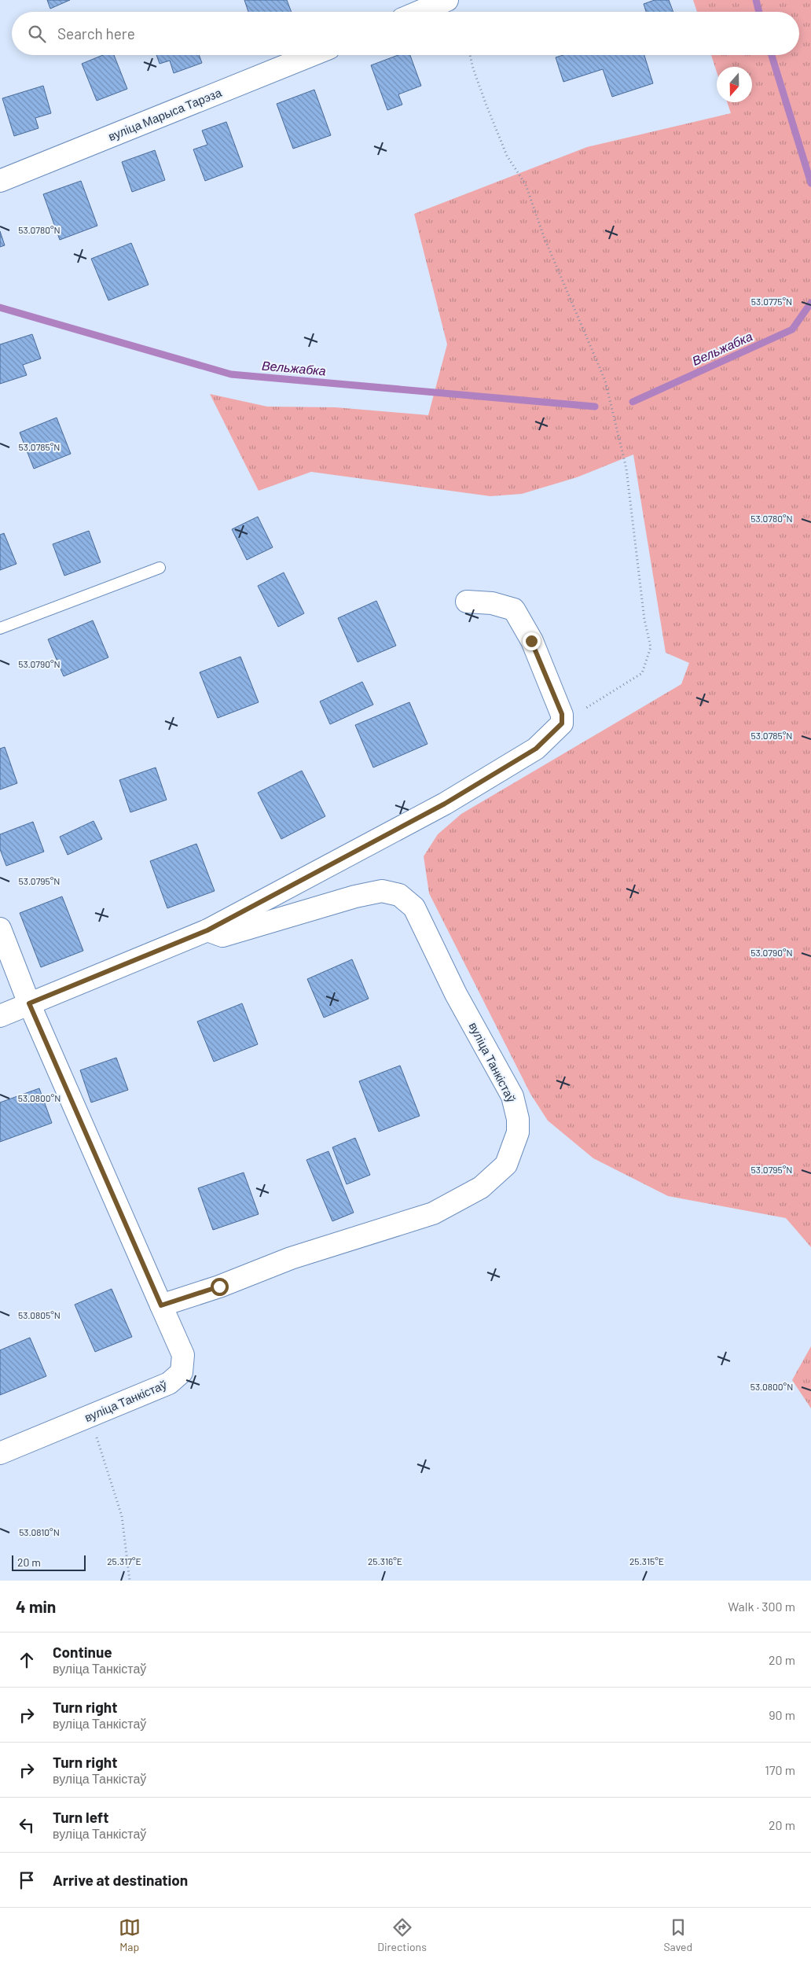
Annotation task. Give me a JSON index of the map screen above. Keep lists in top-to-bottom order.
{
  "streets": {
    "street": ["вуліца Марыса Тарэза", "вуліца Танкістаў"]
  },
  "water": ["Вельжабка"],
  "scale_bar": "20 m",
  "north": "bottom",
  "page": {
    "search": "Search here",
    "scale": "20 m",
    "heading": ["4 min", "Walk · 300 m"],
    "list": [
      ["Continue", "вуліца Танкістаў", "20 m"],
      ["Turn right", "вуліца Танкістаў", "90 m"],
      ["Turn right", "вуліца Танкістаў", "170 m"],
      ["Turn left", "вуліца Танкістаў", "20 m"],
      "Arrive at destination"
    ],
    "nav": ["Map", "Directions", "Saved"]
  },
  "coordinates": [
    "53.0780°N",
    "53.0775°N",
    "53.0785°N",
    "53.0790°N",
    "53.0795°N",
    "53.0800°N",
    "53.0805°N",
    "53.0810°N",
    "25.317°E",
    "25.316°E",
    "25.315°E"
  ]
}
